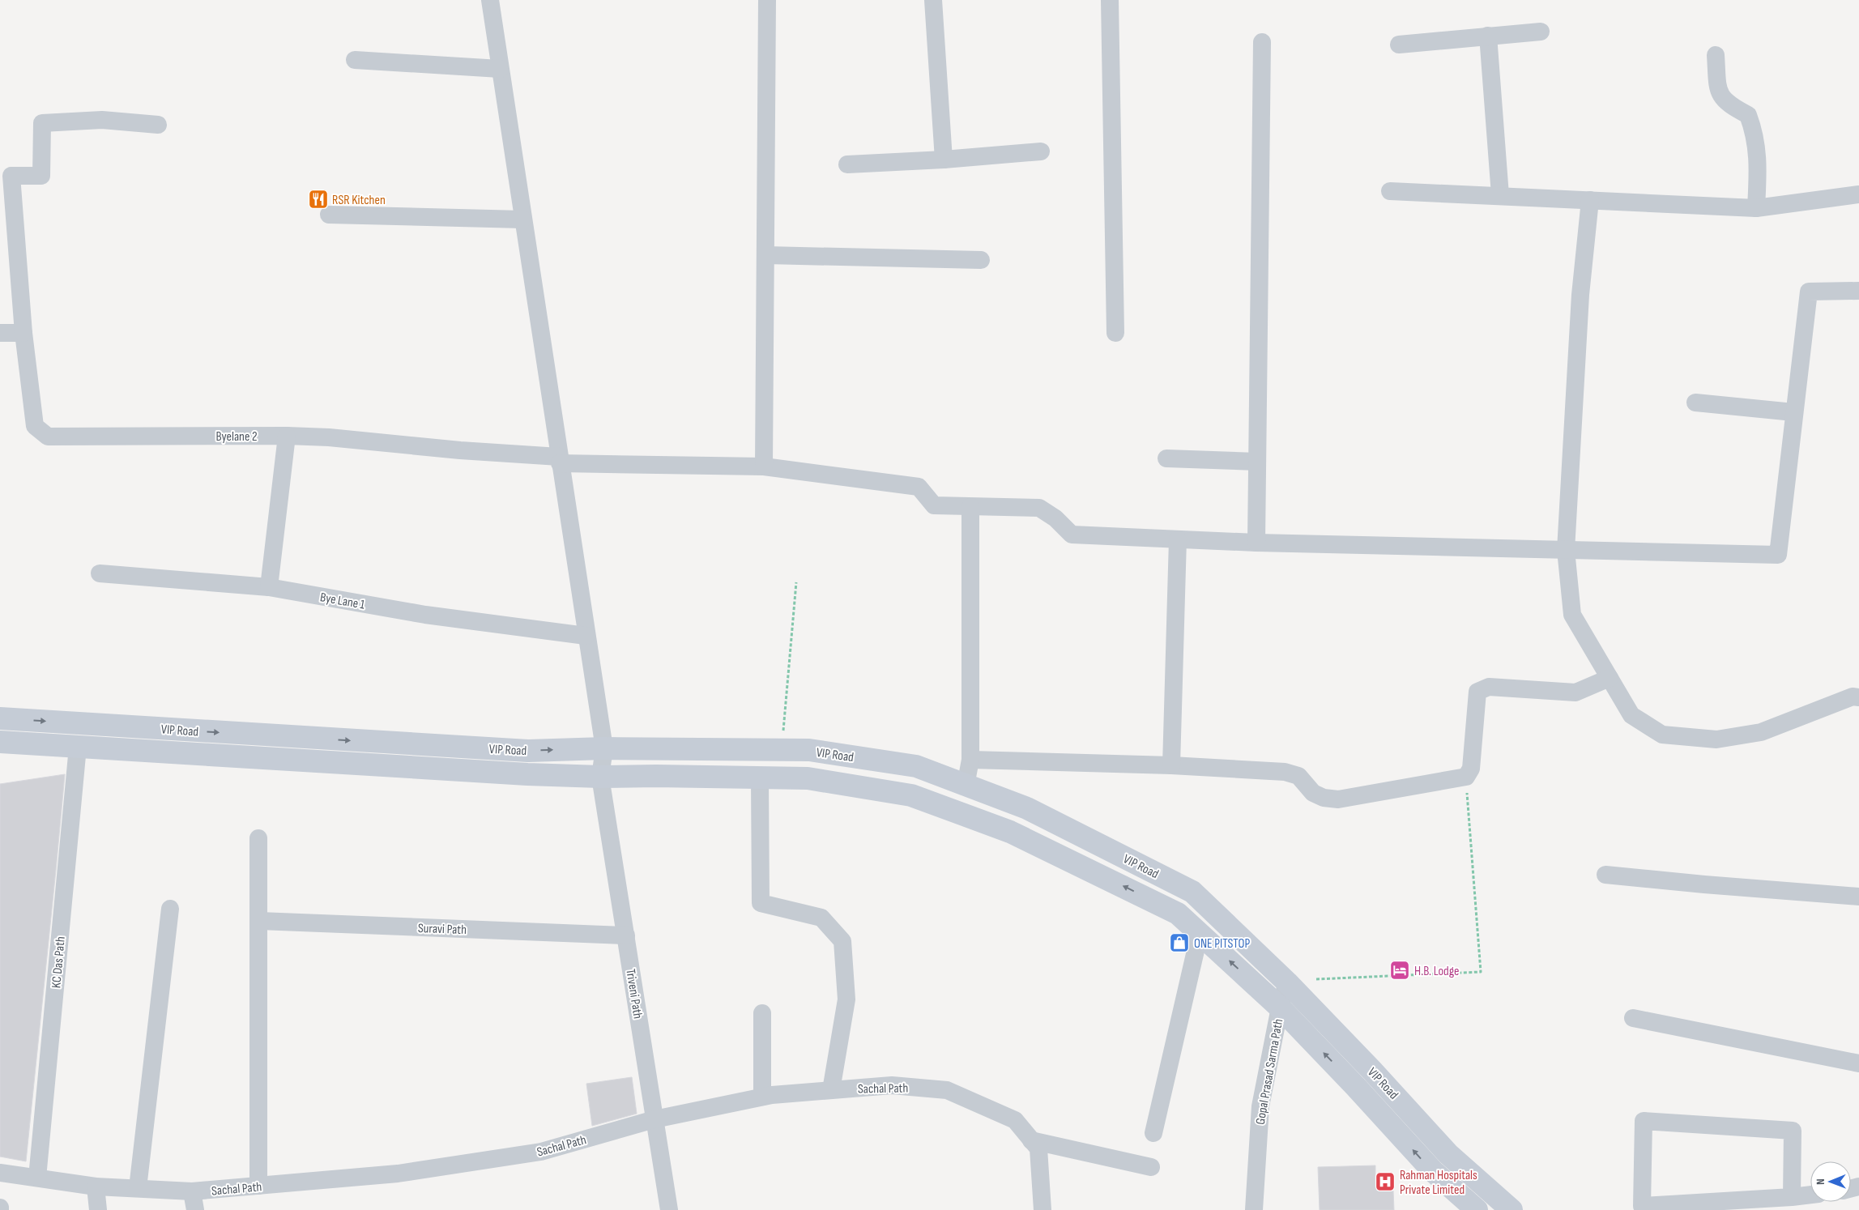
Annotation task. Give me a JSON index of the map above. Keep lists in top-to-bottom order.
{
  "streets": {
    "main road": ["VIP Road"],
    "street": [
      "Byelane 2",
      "Bye Lane 1",
      "Suravi Path",
      "KC Das Path",
      "Triveni Path",
      "Gopal Prasad Sarma Path",
      "Sachal Path"
    ]
  },
  "crossings": [
    ["Byelane 2", "Triveni Path"],
    ["Bye Lane 1", "Triveni Path"],
    ["VIP Road", "KC Das Path"],
    ["VIP Road", "Triveni Path"],
    ["VIP Road", "Gopal Prasad Sarma Path"],
    ["Suravi Path", "Triveni Path"],
    ["KC Das Path", "Sachal Path"],
    ["Triveni Path", "Sachal Path"]
  ],
  "places": {
    "restaurant": ["RSR Kitchen"],
    "shop": ["ONE PITSTOP"],
    "hotel": ["H.B. Lodge"],
    "hospital": ["Rahman Hospitals Private Limited"]
  },
  "north": "left"
}
